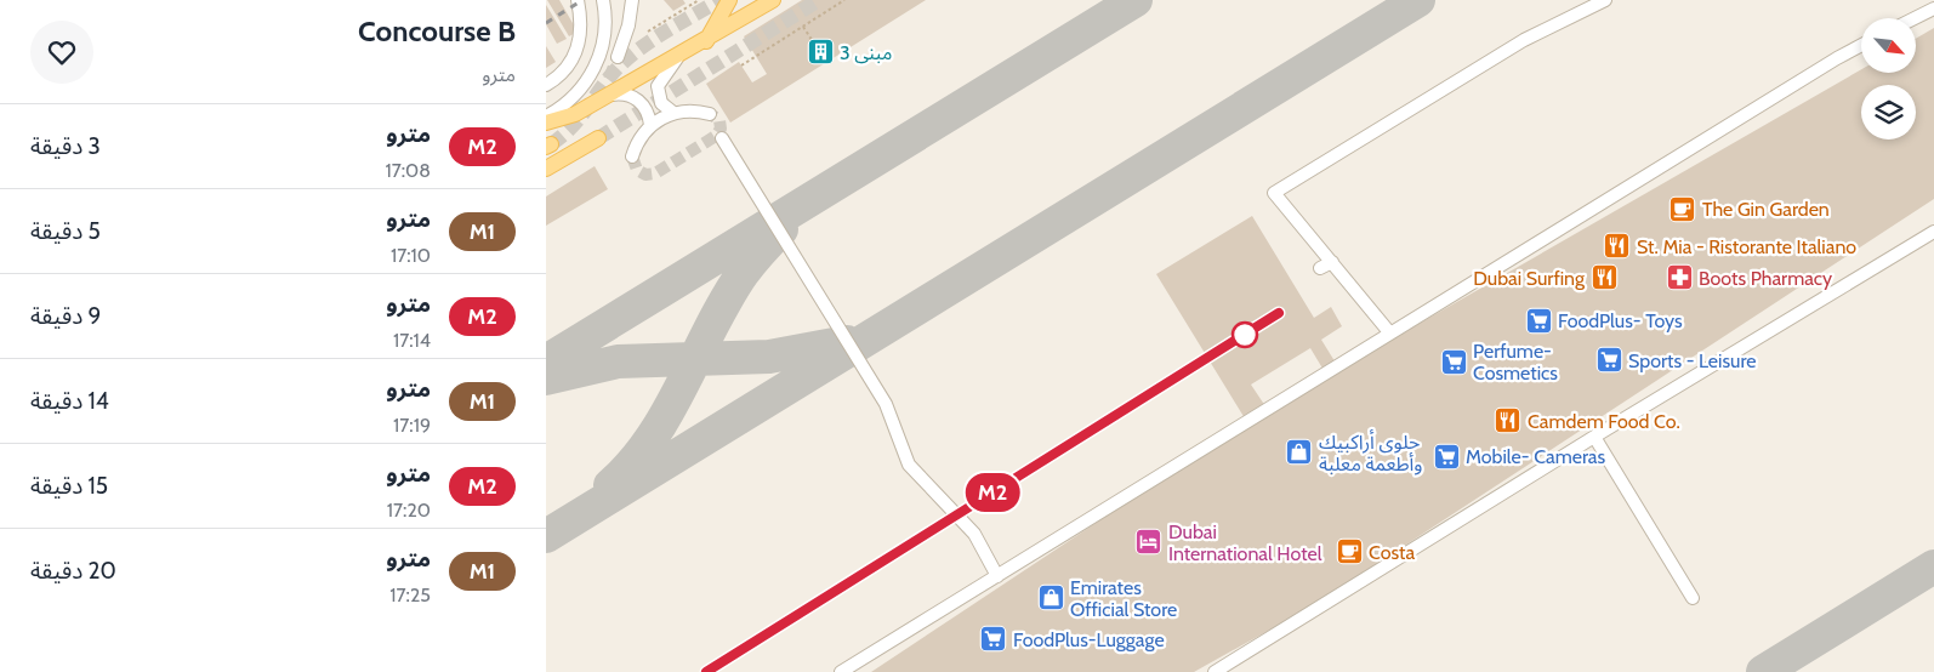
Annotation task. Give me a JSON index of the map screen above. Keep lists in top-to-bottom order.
{
  "places": {
    "building": ["مبنى 3"],
    "cafe": ["The Gin Garden", "Costa"],
    "restaurant": ["St. Mia - Ristorante Italiano", "Dubai Surfing", "Camdem Food Co."],
    "pharmacy": ["Boots Pharmacy"],
    "supermarket": [
      "FoodPlus- Toys",
      "Sports - Leisure",
      "Perfume- Cosmetics",
      "Mobile- Cameras",
      "FoodPlus-Luggage"
    ],
    "shop": ["حلوى أراكبيك وأطعمة معلبة", "Emirates Official Store"],
    "hotel": ["Dubai International Hotel"]
  },
  "lines": ["metro line M2"],
  "north": "bottom right",
  "page": {
    "on_map": "M2",
    "heading": ["Concourse B", "مترو"],
    "list": [
      {
        "mark": "M2",
        "name": "مترو",
        "note": "17:08",
        "value": "3 دقيقة"
      },
      {
        "mark": "M1",
        "name": "مترو",
        "note": "17:10",
        "value": "5 دقيقة"
      },
      {
        "mark": "M2",
        "name": "مترو",
        "note": "17:14",
        "value": "9 دقيقة"
      },
      {
        "mark": "M1",
        "name": "مترو",
        "note": "17:19",
        "value": "14 دقيقة"
      },
      {
        "mark": "M2",
        "name": "مترو",
        "note": "17:20",
        "value": "15 دقيقة"
      },
      {
        "mark": "M1",
        "name": "مترو",
        "note": "17:25",
        "value": "20 دقيقة"
      }
    ]
  }
}
